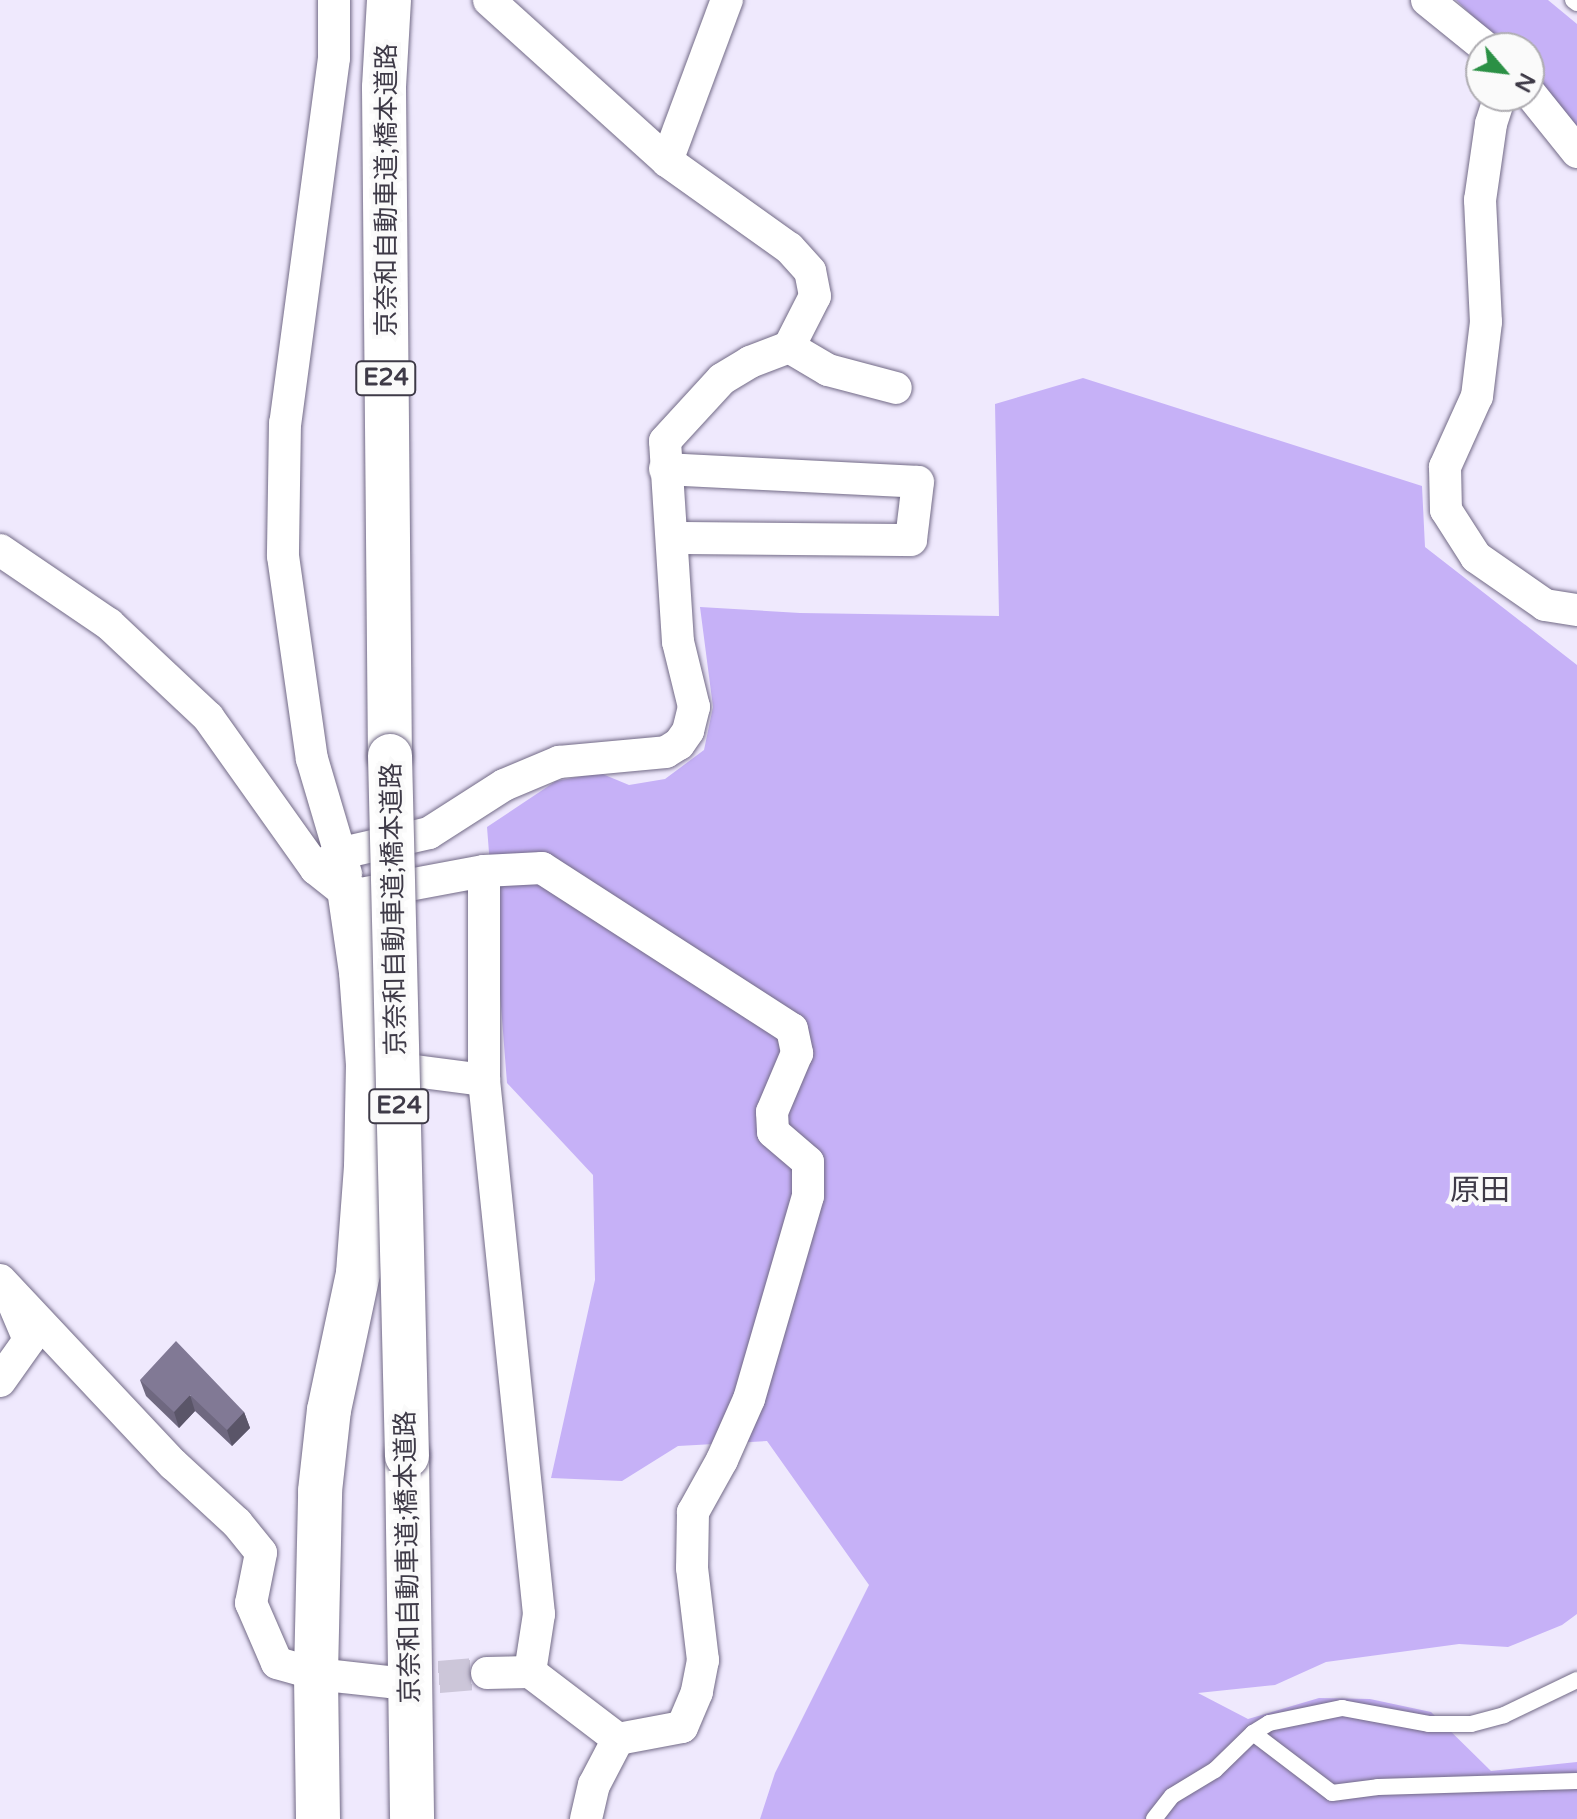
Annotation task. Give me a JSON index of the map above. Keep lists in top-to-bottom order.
{
  "streets": {
    "main road": ["京奈和自動車道;橋本道路", "E24"]
  },
  "districts": ["原田"],
  "north": "bottom right"
}
